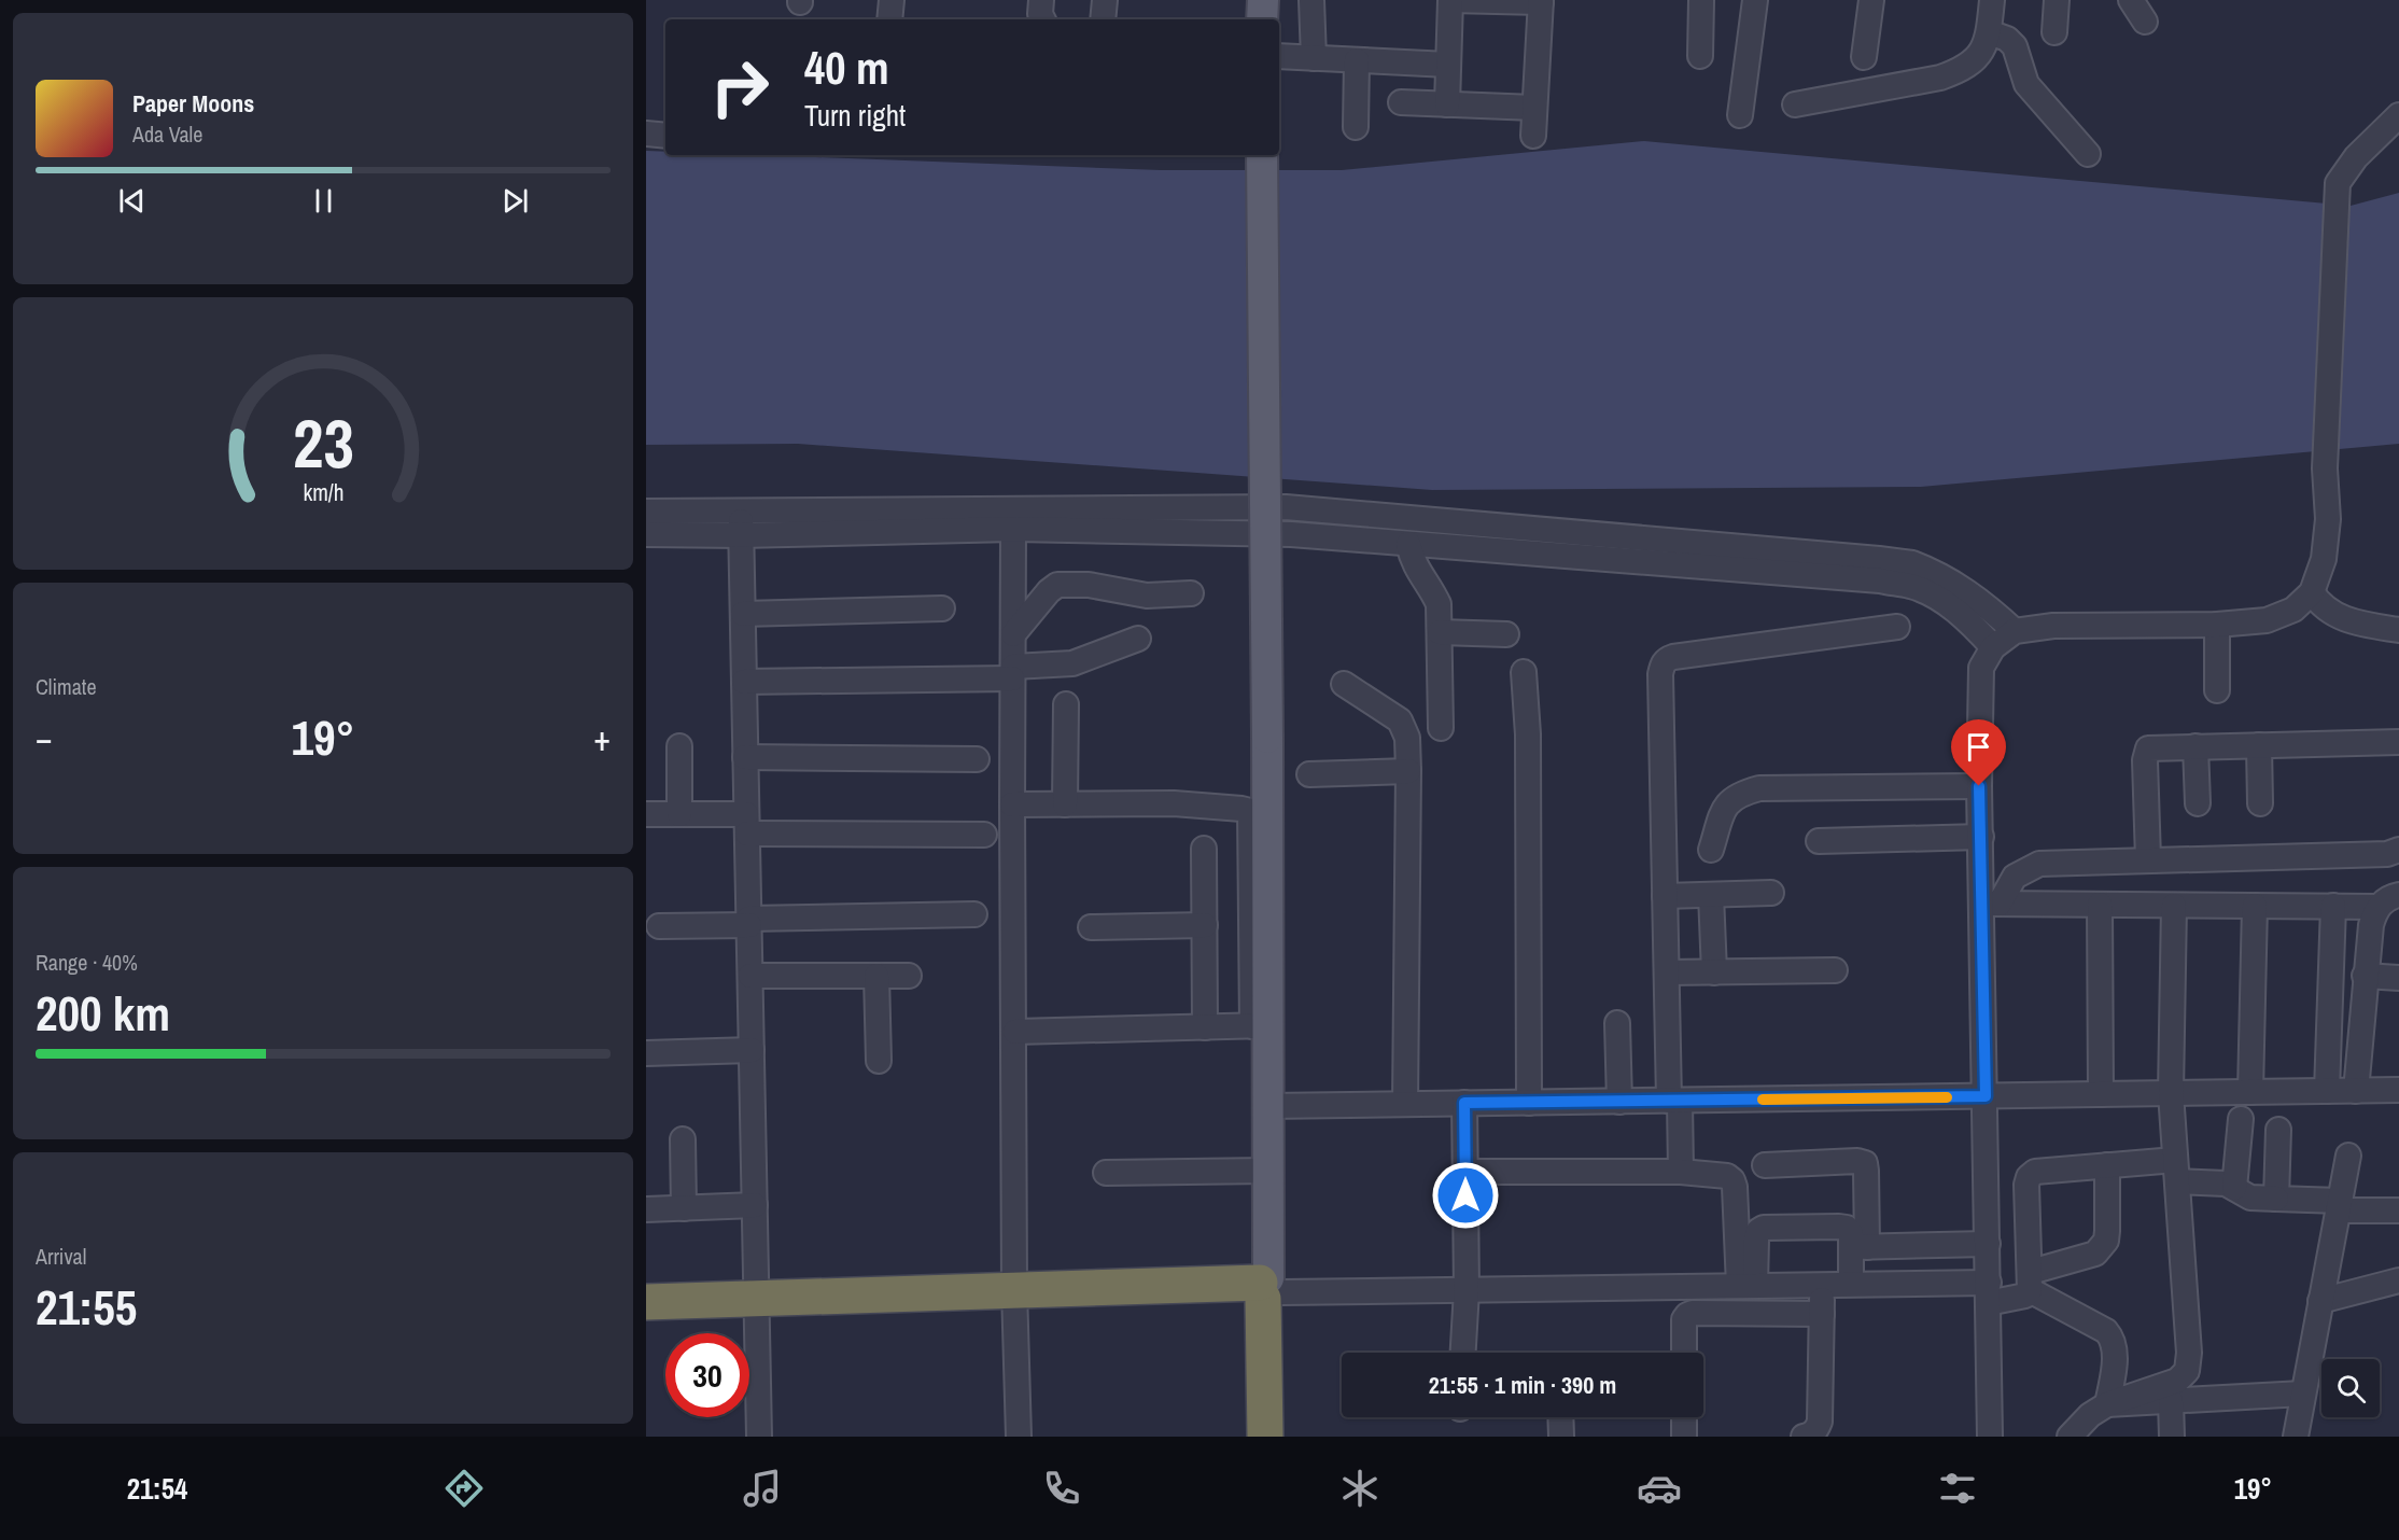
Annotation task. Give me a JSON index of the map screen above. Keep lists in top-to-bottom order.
{
  "page": {
    "turn": ["40 m", "Turn right"],
    "song": ["Paper Moons", "Ada Vale"],
    "tile": [
      "Climate",
      ["Range · 40%", "200 km"],
      ["Arrival", "21:55"]
    ],
    "heat": ["−", "19°", "+"],
    "limit": "30",
    "trip": "21:55 · 1 min · 390 m",
    "tabs": ["21:54", "19°"],
    "gauge": ["23", "km/h"]
  }
}
